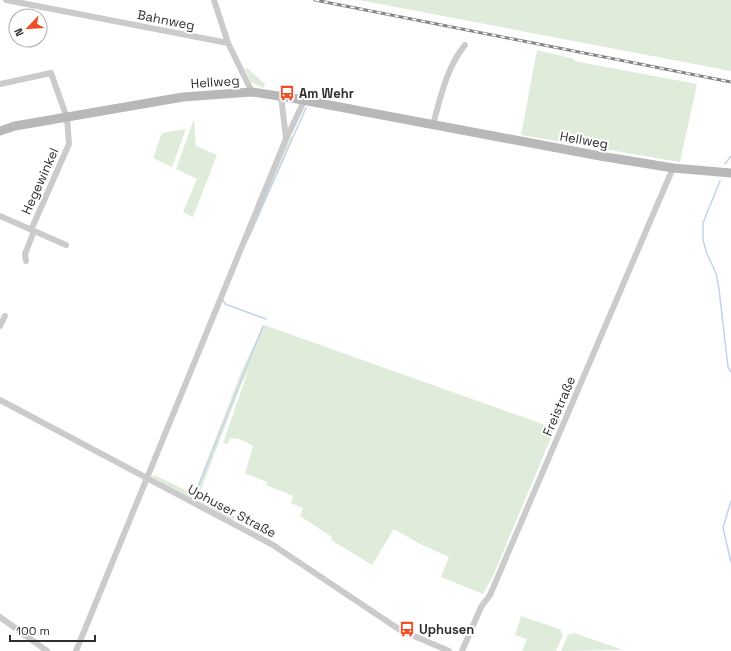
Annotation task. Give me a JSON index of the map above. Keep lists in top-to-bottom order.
{
  "streets": {
    "street": [
      "Bahnweg",
      "Hellweg",
      "Hegewinkel",
      "Freistraße",
      "Uphuser Straße"
    ]
  },
  "crossings": [
    ["Hellweg", "Hegewinkel"],
    ["Hellweg", "Freistraße"]
  ],
  "places": {
    "bus stop": ["Am Wehr", "Uphusen"]
  },
  "scale_bar": "100 m",
  "north": "bottom left"
}
